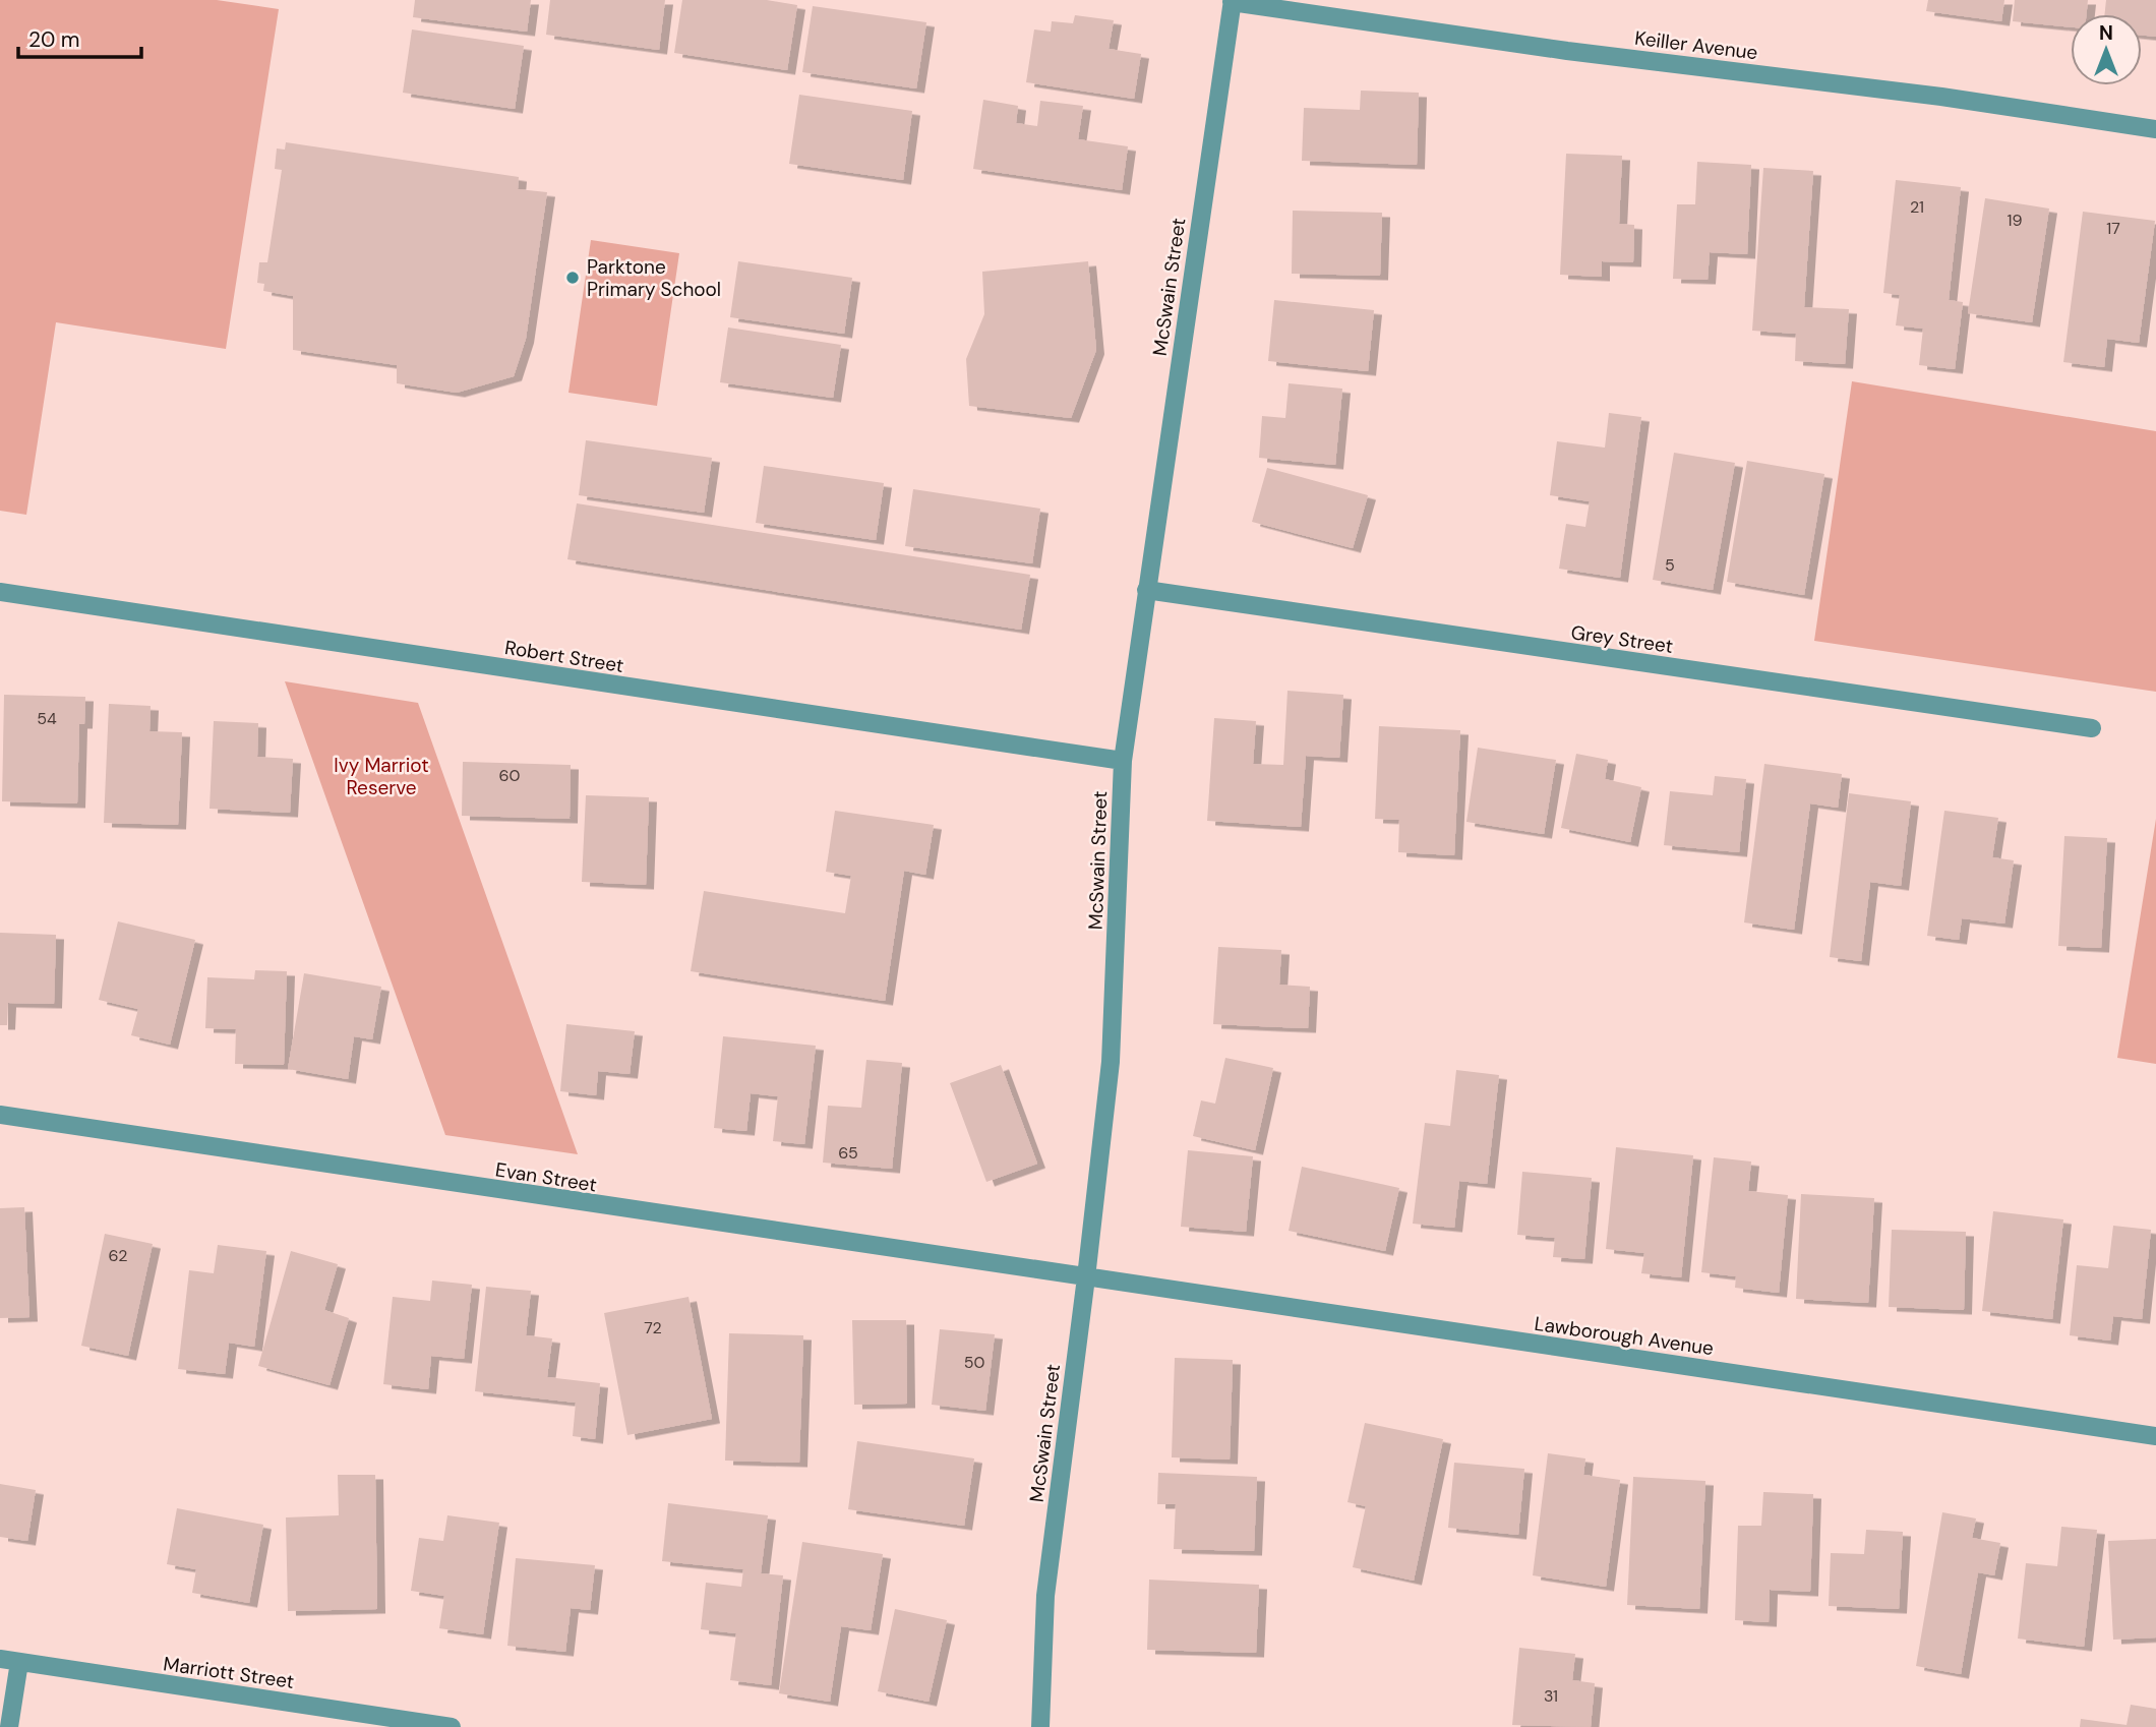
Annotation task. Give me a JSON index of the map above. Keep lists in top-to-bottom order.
{
  "streets": {
    "street": [
      "Keiller Avenue",
      "McSwain Street",
      "Grey Street",
      "Robert Street",
      "Evan Street",
      "Lawborough Avenue",
      "Marriott Street"
    ]
  },
  "crossings": [
    ["Keiller Avenue", "McSwain Street"],
    ["McSwain Street", "Grey Street"],
    ["McSwain Street", "Robert Street"],
    ["McSwain Street", "Evan Street"],
    ["McSwain Street", "Lawborough Avenue"],
    ["Evan Street", "Lawborough Avenue"]
  ],
  "parks": ["Ivy Marriot Reserve"],
  "places": ["Parktone Primary School"],
  "house_numbers": [
    "21",
    "19",
    "17",
    "5",
    "54",
    "60",
    "65",
    "62",
    "72",
    "50",
    "31"
  ],
  "scale_bar": "20 m",
  "north": "top"
}
